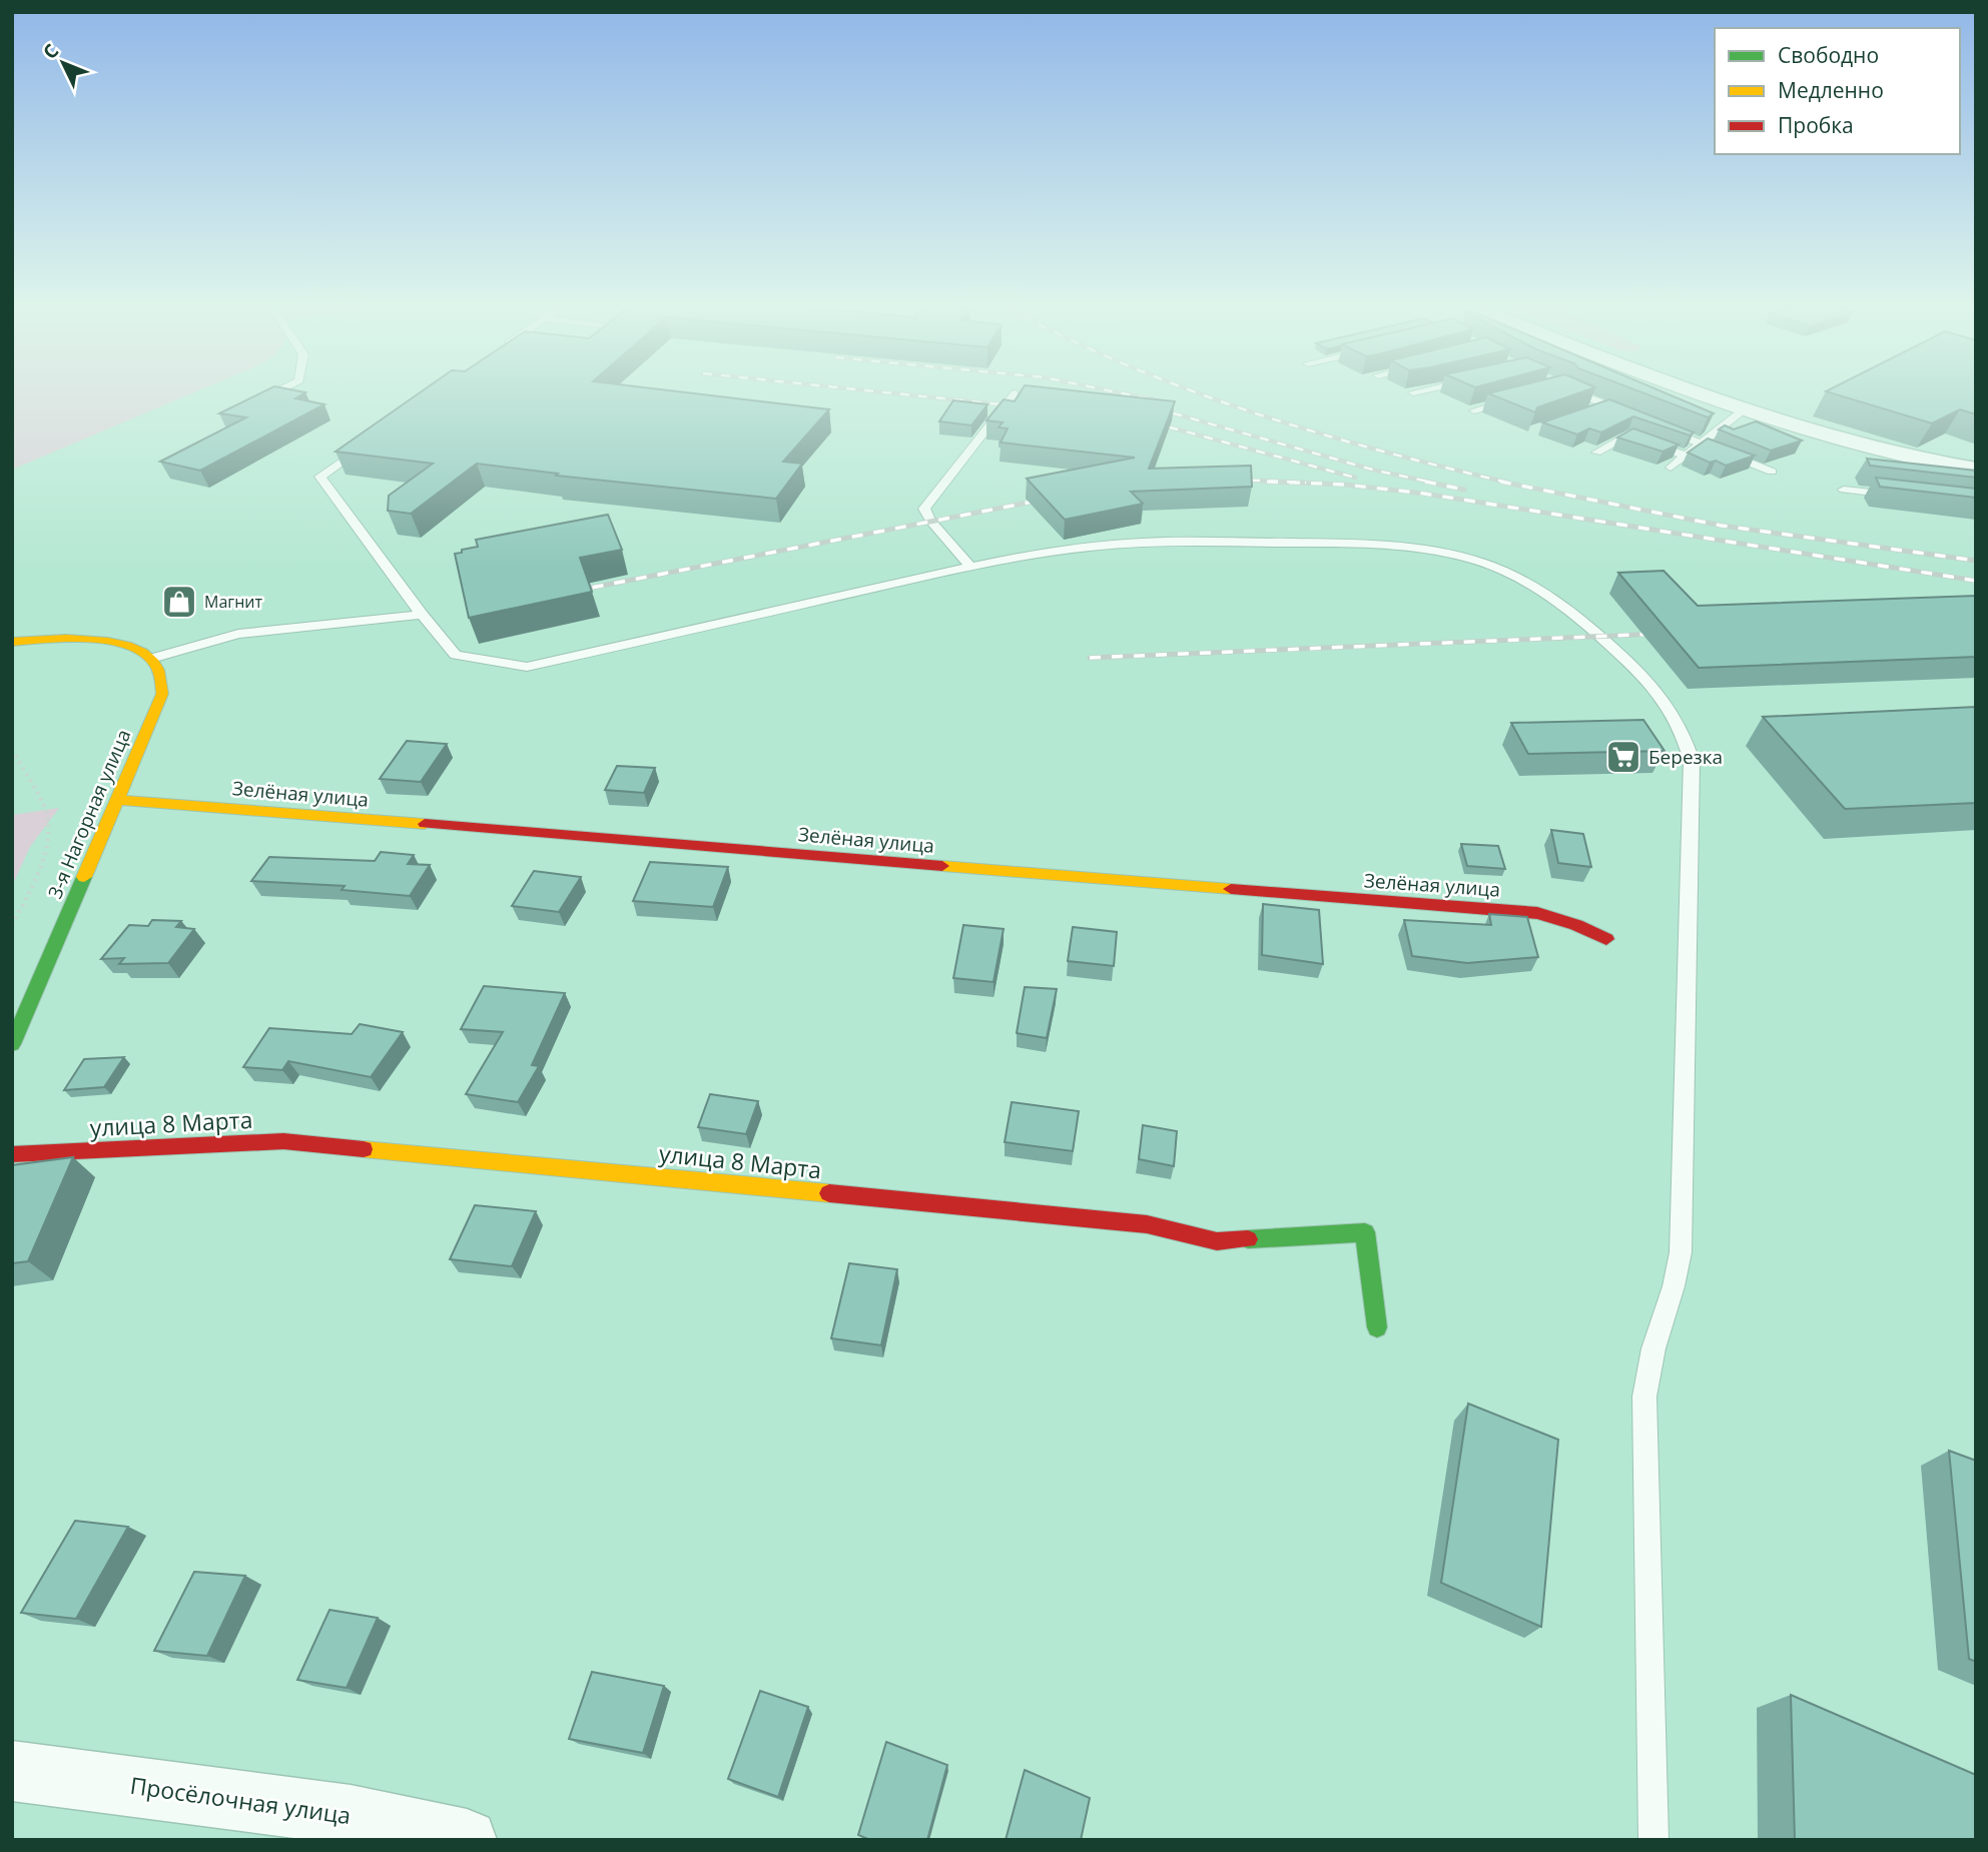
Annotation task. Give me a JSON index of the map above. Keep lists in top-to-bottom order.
{
  "streets": {
    "street": [
      "Зелёная улица",
      "3-я Нагорная улица",
      "улица 8 Марта",
      "Просёлочная улица"
    ]
  },
  "crossings": [
    ["Зелёная улица", "3-я Нагорная улица"]
  ],
  "places": {
    "shop": ["Магнит"],
    "supermarket": ["Березка"]
  },
  "legend": ["Свободно", "Медленно", "Пробка"],
  "north": "top left"
}
